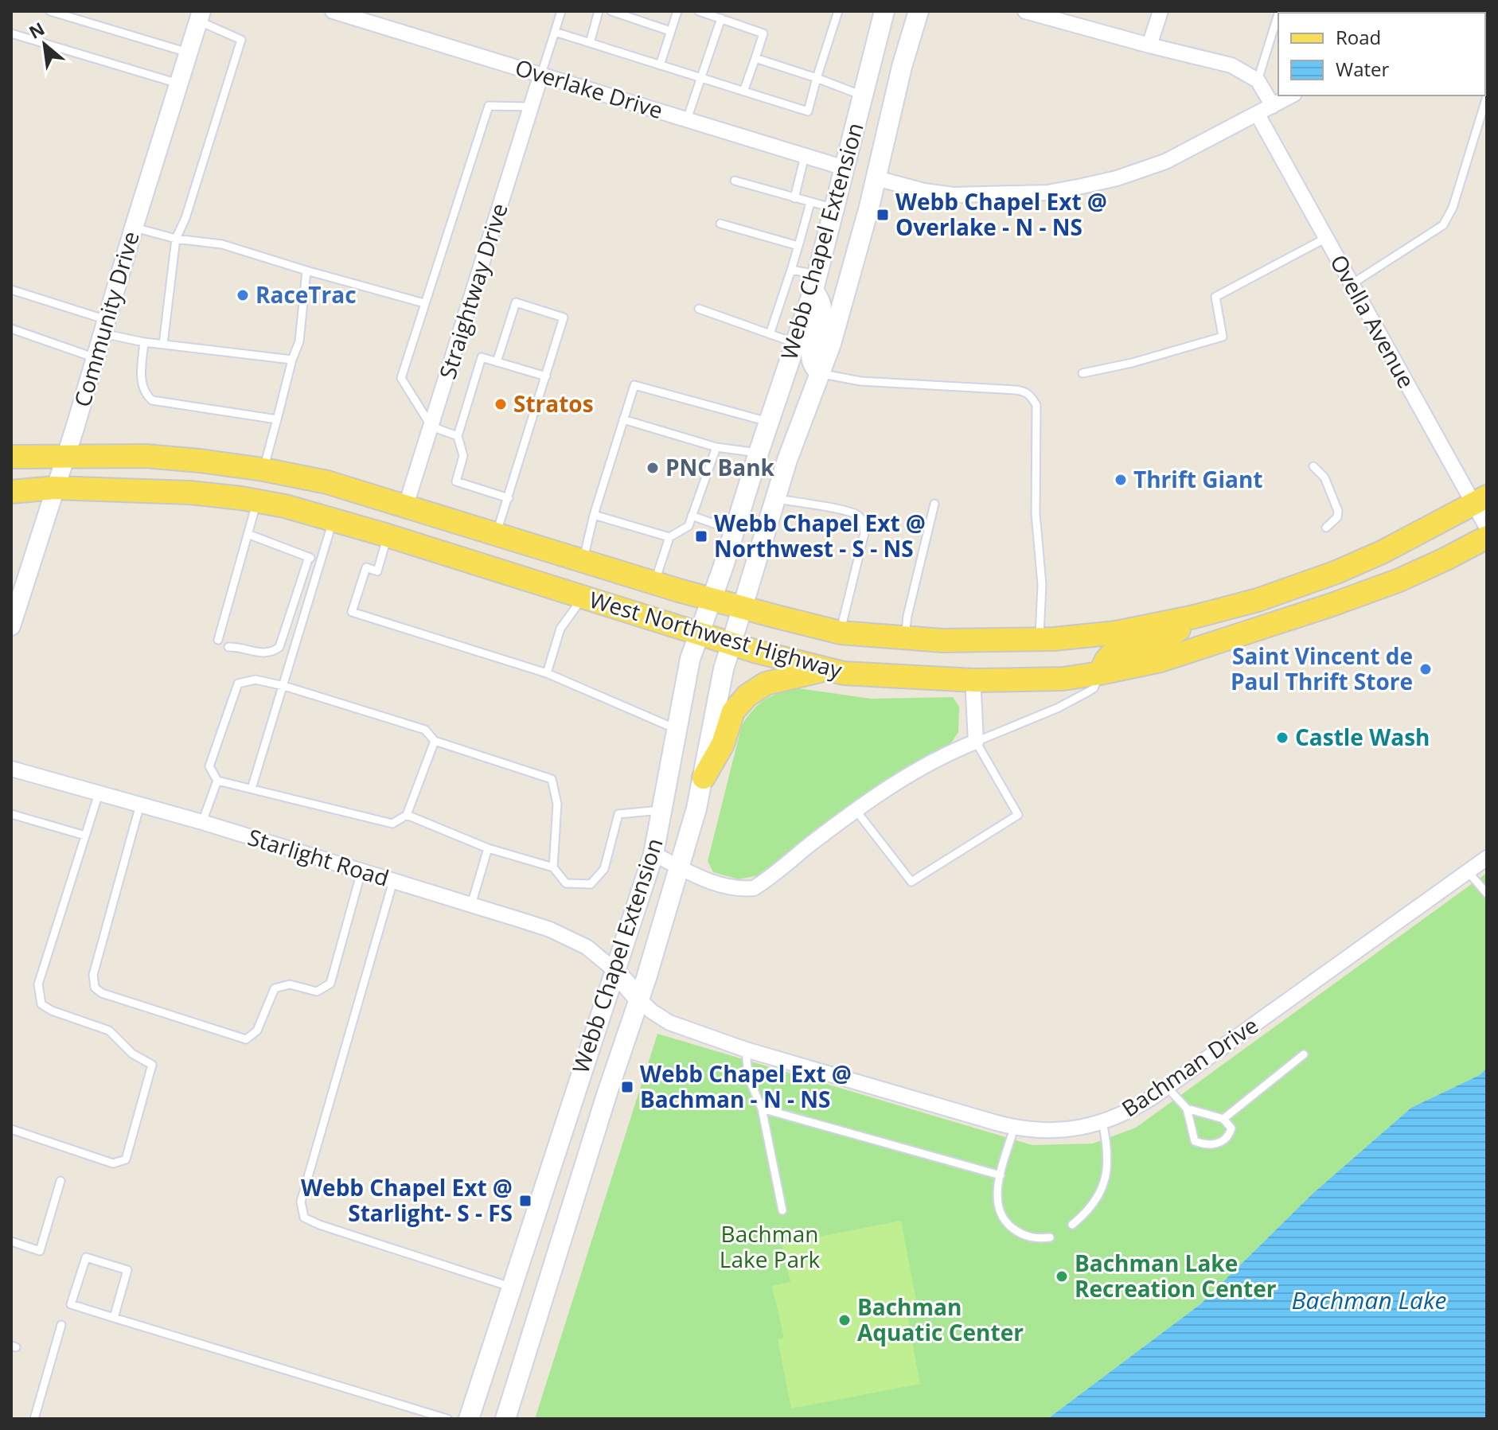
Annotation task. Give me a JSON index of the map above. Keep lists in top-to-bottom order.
{
  "streets": {
    "main road": ["Webb Chapel Extension", "West Northwest Highway"],
    "street": [
      "Overlake Drive",
      "Straightway Drive",
      "Community Drive",
      "Ovella Avenue",
      "Starlight Road",
      "Bachman Drive"
    ]
  },
  "crossings": [
    ["Overlake Drive", "Webb Chapel Extension"],
    ["Overlake Drive", "Straightway Drive"],
    ["Webb Chapel Extension", "West Northwest Highway"],
    ["Webb Chapel Extension", "Starlight Road"],
    ["Webb Chapel Extension", "Bachman Drive"],
    ["Straightway Drive", "West Northwest Highway"],
    ["Community Drive", "West Northwest Highway"],
    ["Ovella Avenue", "West Northwest Highway"]
  ],
  "water": ["Bachman Lake"],
  "parks": ["Bachman Lake Park"],
  "places": {
    "transit": [
      "Webb Chapel Ext @ Overlake - N - NS",
      "Webb Chapel Ext @ Northwest - S - NS",
      "Webb Chapel Ext @ Bachman - N - NS",
      "Webb Chapel Ext @ Starlight- S - FS"
    ],
    "other": [
      "RaceTrac",
      "Stratos",
      "PNC Bank",
      "Thrift Giant",
      "Saint Vincent de Paul Thrift Store",
      "Castle Wash",
      "Bachman Lake Recreation Center",
      "Bachman Aquatic Center"
    ]
  },
  "legend": ["Road", "Water"],
  "north": "top left"
}
